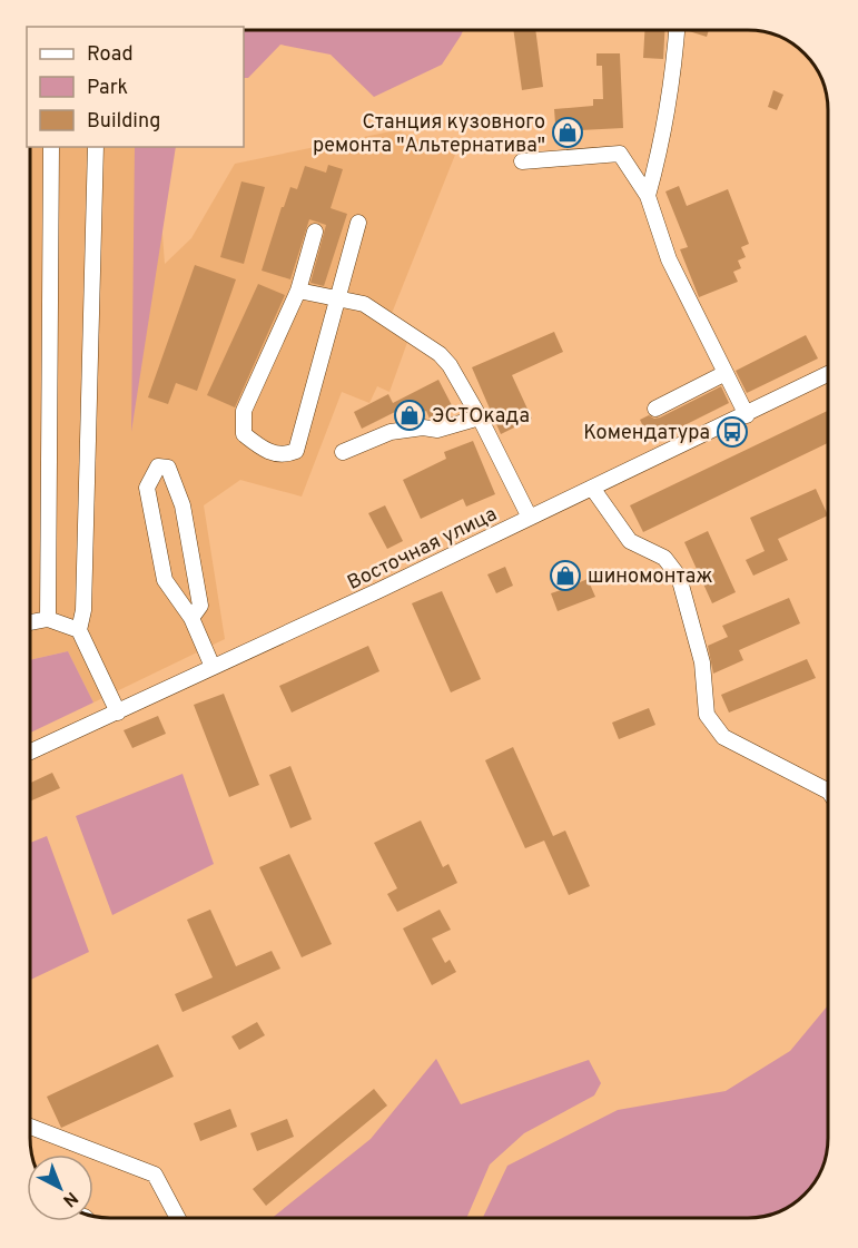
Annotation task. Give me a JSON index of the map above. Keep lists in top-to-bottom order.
{
  "streets": {
    "street": ["Восточная улица"]
  },
  "places": {
    "shop": ["Станция кузовного ремонта \"Альтернатива\"", "ЭСТОкада", "шиномонтаж"],
    "bus stop": ["Комендатура"]
  },
  "legend": ["Road", "Park", "Building"],
  "north": "bottom right"
}
